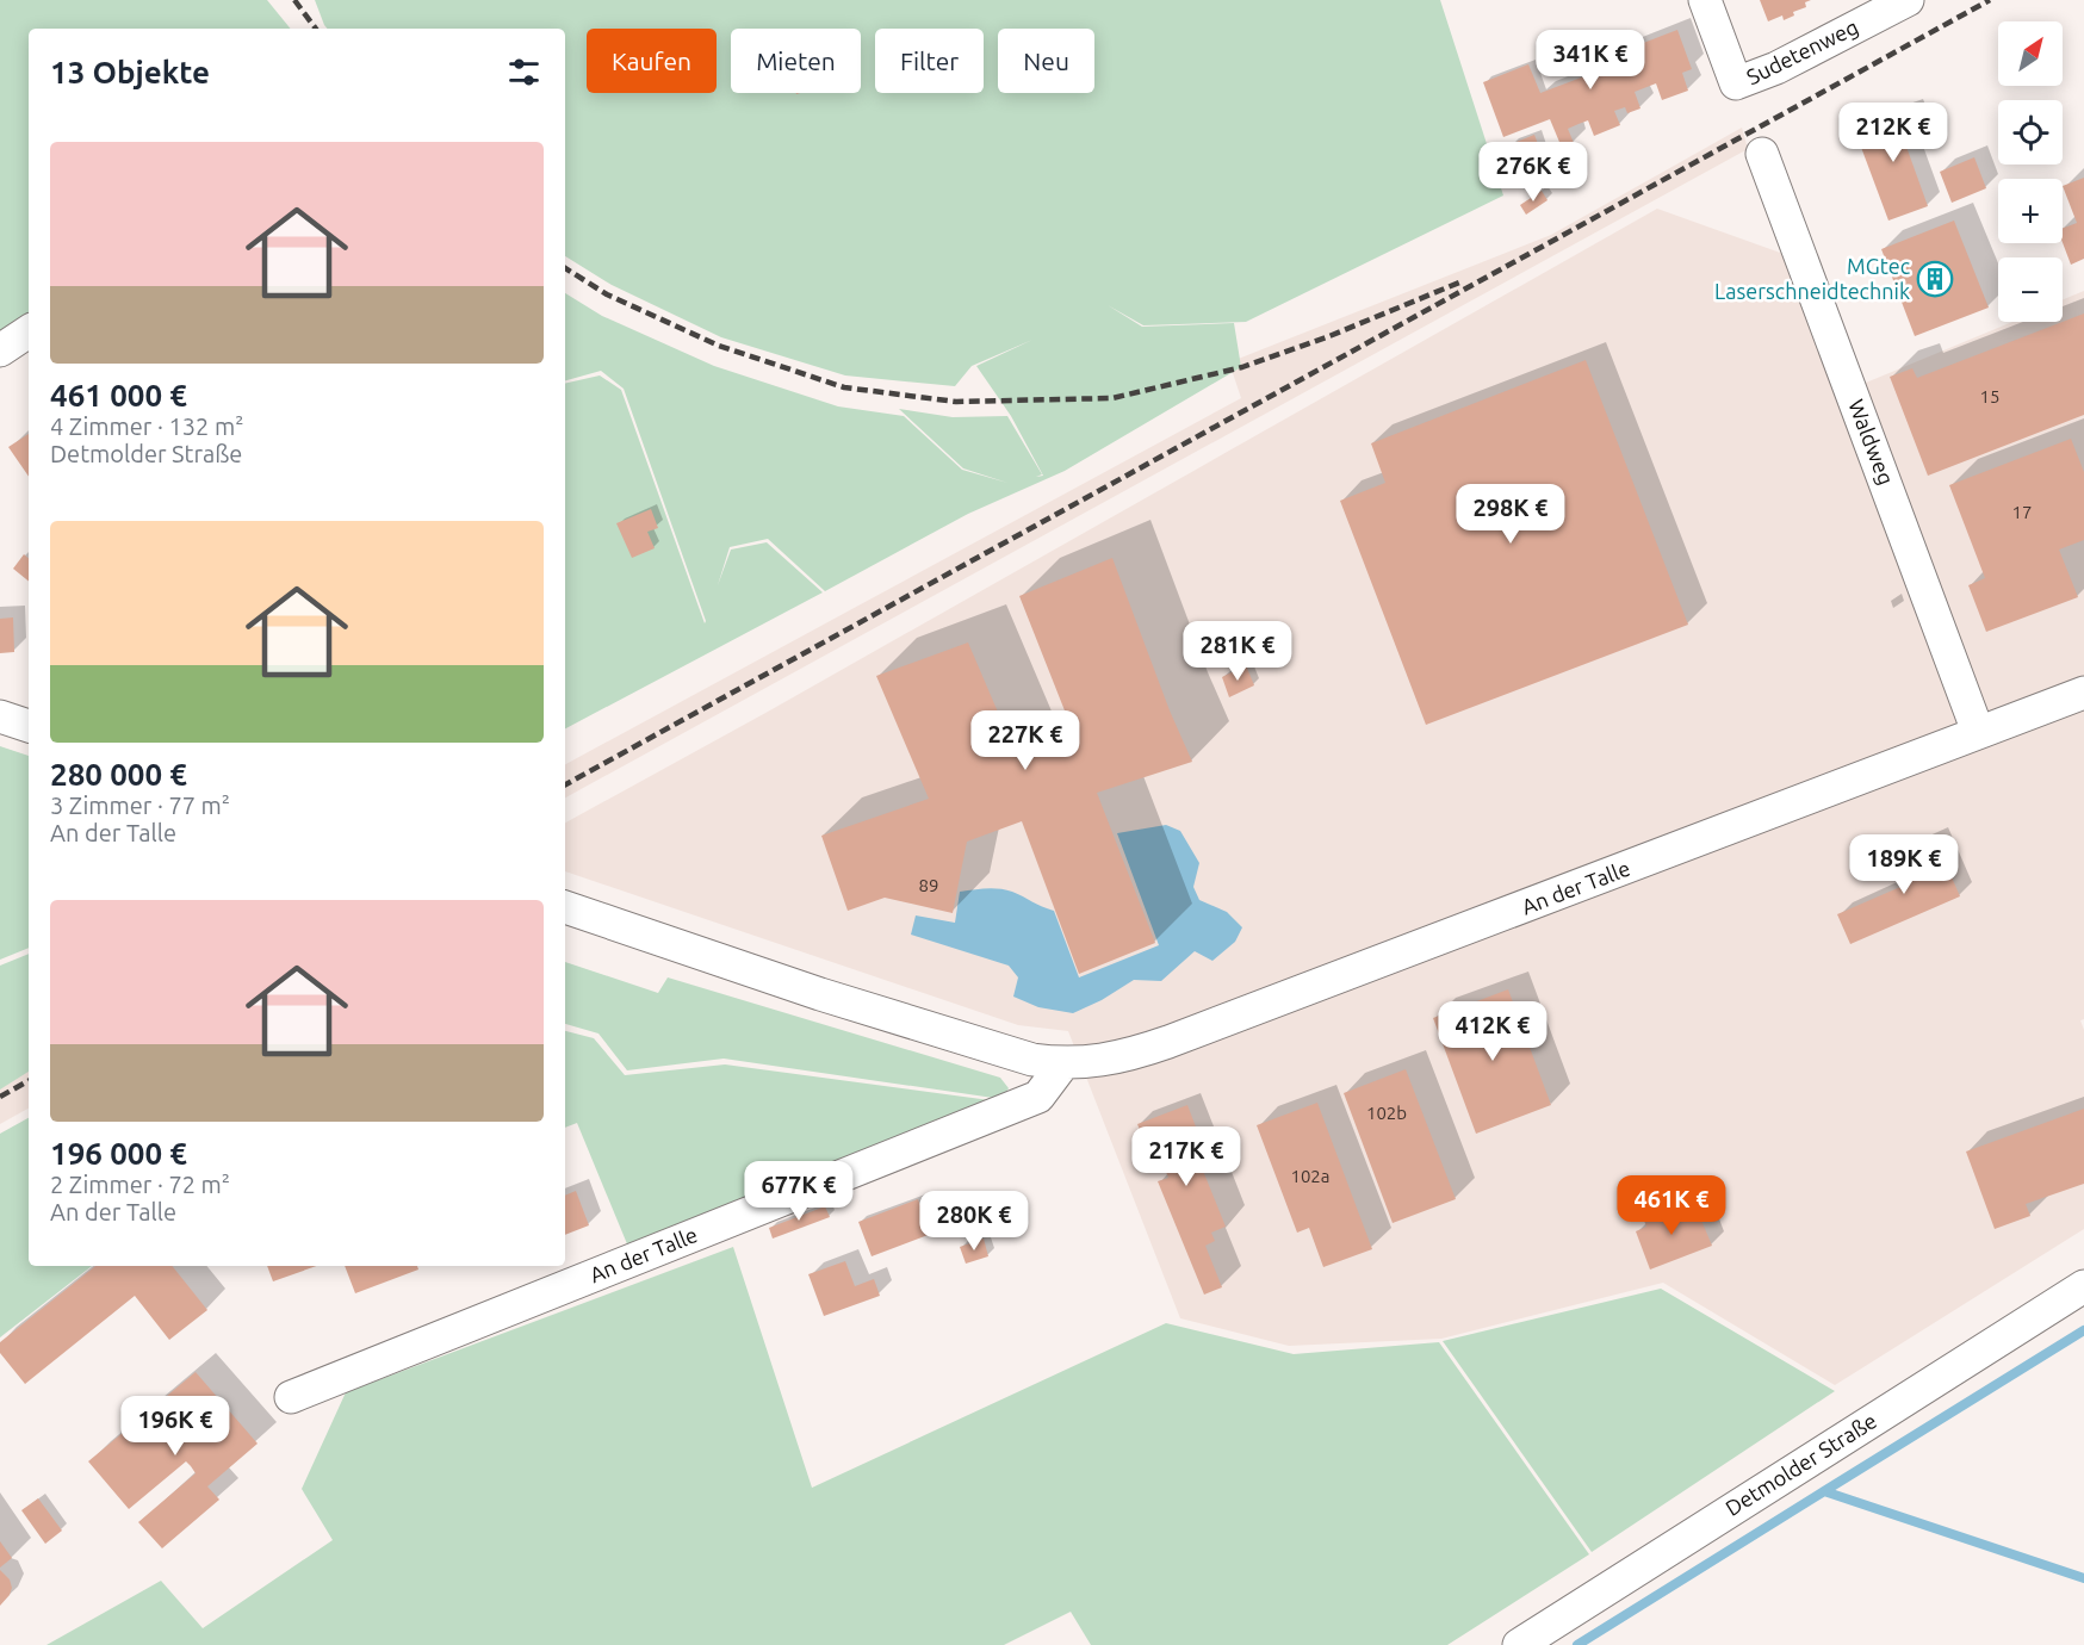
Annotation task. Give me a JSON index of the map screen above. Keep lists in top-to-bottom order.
{
  "streets": {
    "street": [
      "Sudetenweg",
      "Waldweg",
      "An der Talle",
      "Detmolder Straße"
    ]
  },
  "crossings": [
    ["Waldweg", "An der Talle"]
  ],
  "places": {
    "building": ["MGtec Laserschneidtechnik"]
  },
  "house_numbers": [
    "15",
    "17",
    "89",
    "102b",
    "102a"
  ],
  "north": "top right",
  "page": {
    "map_buttons": ["+", "−"],
    "chip": [
      "Kaufen",
      "Mieten",
      "Filter",
      "Neu"
    ],
    "heading": "13 Objekte",
    "price": [
      "341K €",
      "212K €",
      "276K €",
      "298K €",
      "281K €",
      "227K €",
      "189K €",
      "412K €",
      "217K €",
      "677K €",
      "461K €",
      "280K €",
      "196K €"
    ],
    "list": [
      {
        "name": "461 000 €",
        "note": "4 Zimmer · 132 m² · Detmolder Straße"
      },
      {
        "name": "280 000 €",
        "note": "3 Zimmer · 77 m² · An der Talle"
      },
      {
        "name": "196 000 €",
        "note": "2 Zimmer · 72 m² · An der Talle"
      }
    ]
  }
}
